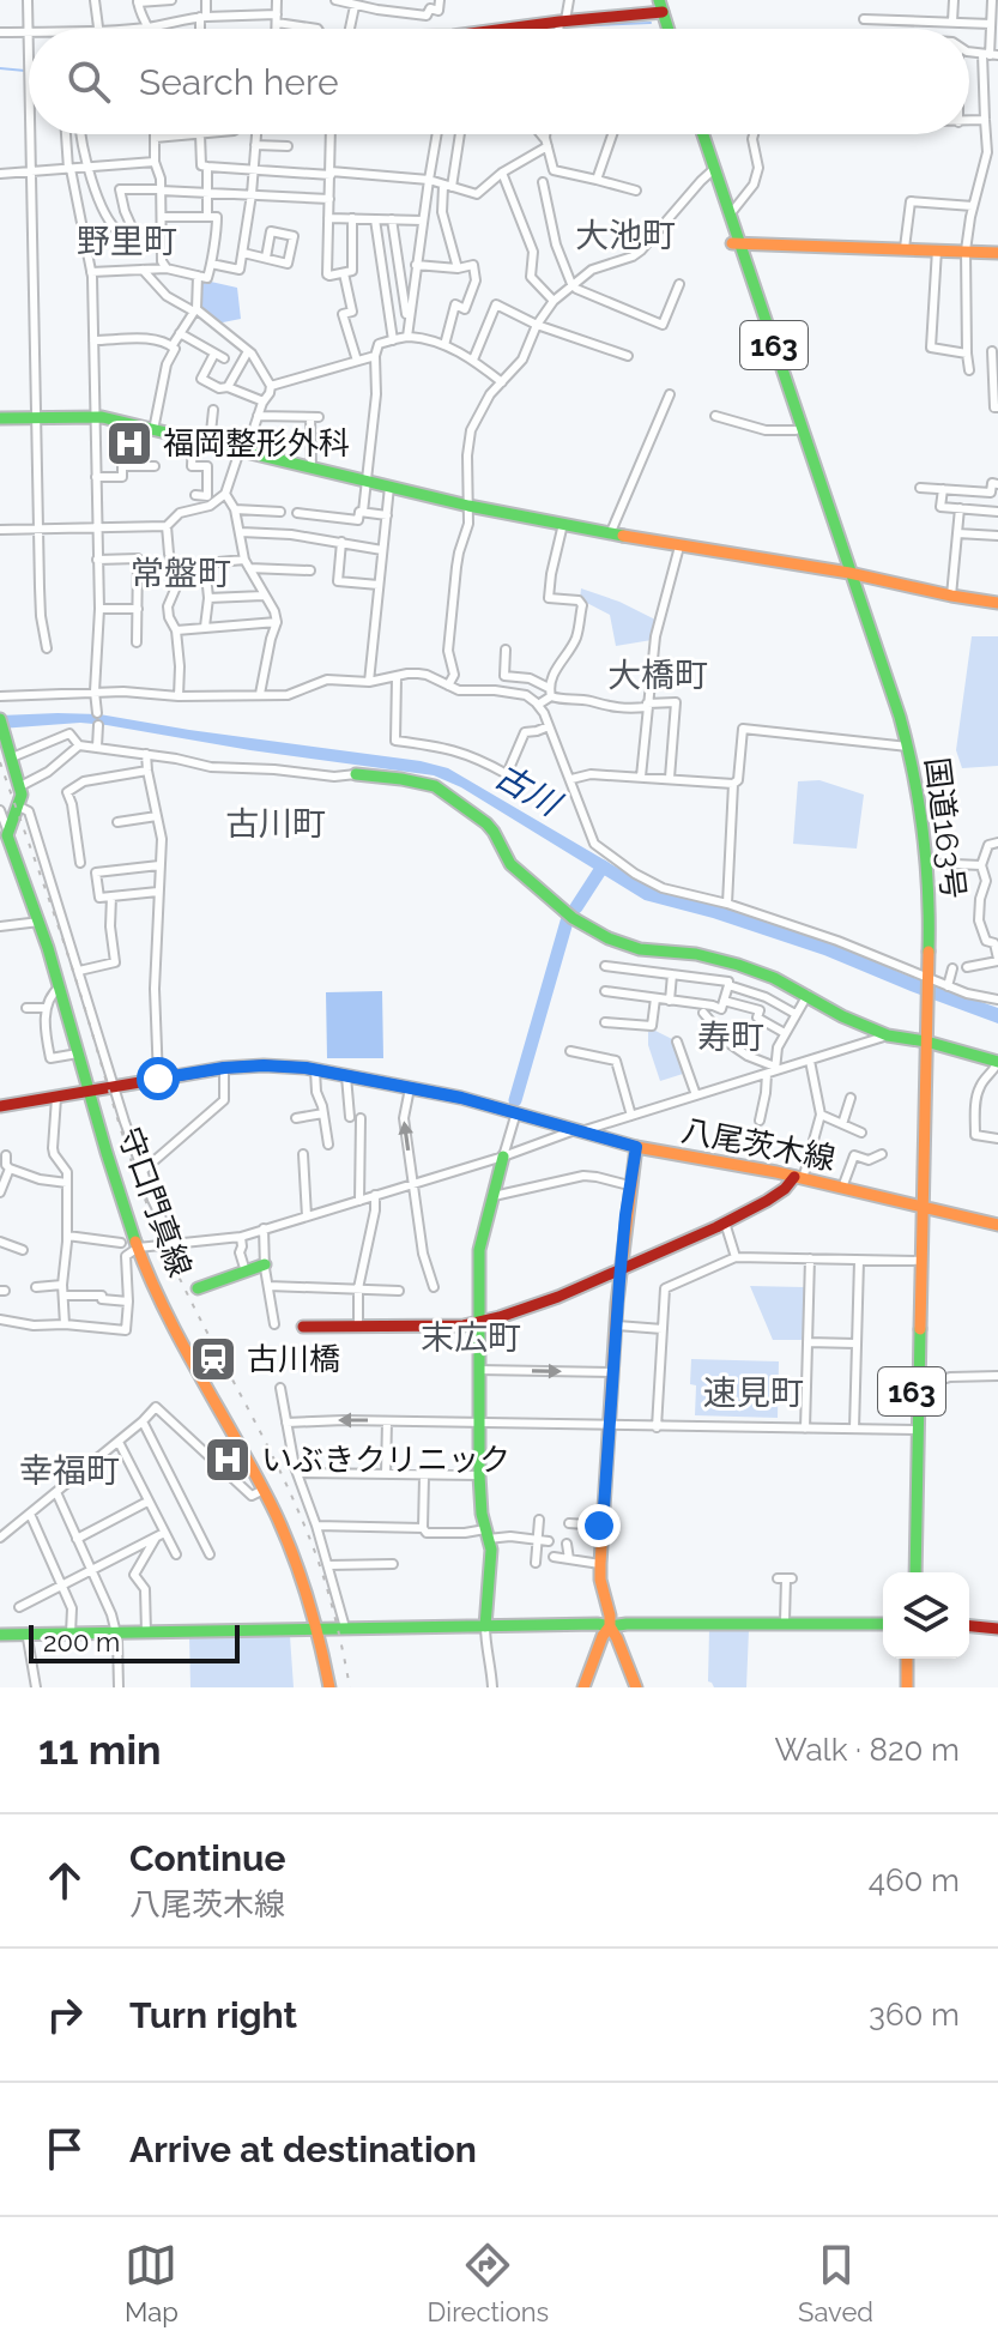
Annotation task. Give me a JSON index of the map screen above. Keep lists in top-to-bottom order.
{
  "streets": {
    "main road": [
      "163",
      "国道163号",
      "八尾茨木線",
      "守口門真線"
    ]
  },
  "crossings": [
    ["国道163号", "八尾茨木線"],
    ["八尾茨木線", "守口門真線"]
  ],
  "districts": [
    "大池町",
    "野里町",
    "常盤町",
    "大橋町",
    "古川町",
    "寿町",
    "末広町",
    "速見町",
    "幸福町"
  ],
  "water": ["古川"],
  "places": {
    "hospital": ["福岡整形外科", "いぶきクリニック"],
    "station": ["古川橋"]
  },
  "scale_bar": "200 m",
  "page": {
    "search": "Search here",
    "scale": "200 m",
    "heading": ["11 min", "Walk · 820 m"],
    "list": [
      ["Continue", "八尾茨木線", "460 m"],
      ["Turn right", "360 m"],
      "Arrive at destination"
    ],
    "nav": ["Map", "Directions", "Saved"]
  }
}
